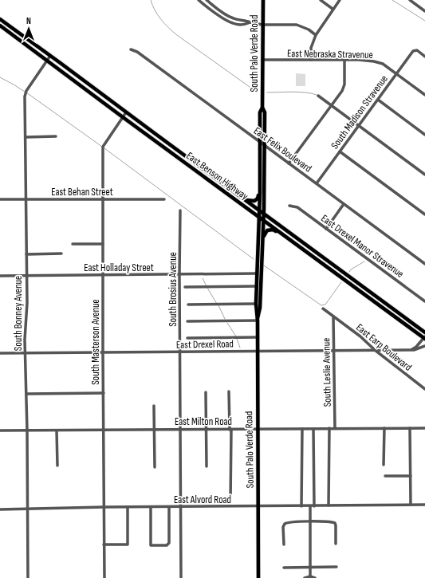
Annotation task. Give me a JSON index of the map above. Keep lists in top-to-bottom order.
{
  "streets": {
    "main road": ["South Palo Verde Road", "East Benson Highway"],
    "street": [
      "East Nebraska Stravenue",
      "South Madison Stravenue",
      "East Felix Boulevard",
      "East Behan Street",
      "East Drexel Manor Stravenue",
      "East Holladay Street",
      "South Brosius Avenue",
      "South Bonney Avenue",
      "South Masterson Avenue",
      "East Drexel Road",
      "East Earp Boulevard",
      "South Leslie Avenue",
      "East Milton Road",
      "East Alvord Road"
    ]
  },
  "crossings": [
    ["South Palo Verde Road", "East Nebraska Stravenue"],
    ["South Palo Verde Road", "East Felix Boulevard"],
    ["South Palo Verde Road", "East Benson Highway"],
    ["South Palo Verde Road", "East Holladay Street"],
    ["South Palo Verde Road", "East Drexel Road"],
    ["South Palo Verde Road", "East Milton Road"],
    ["South Palo Verde Road", "East Alvord Road"],
    ["East Nebraska Stravenue", "South Madison Stravenue"],
    ["South Madison Stravenue", "East Felix Boulevard"],
    ["East Benson Highway", "South Bonney Avenue"],
    ["East Benson Highway", "South Masterson Avenue"],
    ["East Behan Street", "South Bonney Avenue"],
    ["East Behan Street", "South Masterson Avenue"],
    ["East Holladay Street", "South Brosius Avenue"],
    ["East Holladay Street", "South Bonney Avenue"],
    ["East Holladay Street", "South Masterson Avenue"],
    ["South Brosius Avenue", "East Drexel Road"],
    ["South Brosius Avenue", "East Milton Road"],
    ["South Brosius Avenue", "East Alvord Road"],
    ["South Bonney Avenue", "East Drexel Road"],
    ["South Bonney Avenue", "East Milton Road"],
    ["South Bonney Avenue", "East Alvord Road"],
    ["South Masterson Avenue", "East Drexel Road"],
    ["South Masterson Avenue", "East Milton Road"],
    ["South Masterson Avenue", "East Alvord Road"],
    ["East Drexel Road", "East Earp Boulevard"],
    ["East Drexel Road", "South Leslie Avenue"],
    ["East Earp Boulevard", "South Leslie Avenue"],
    ["South Leslie Avenue", "East Milton Road"]
  ],
  "north": "top"
}
